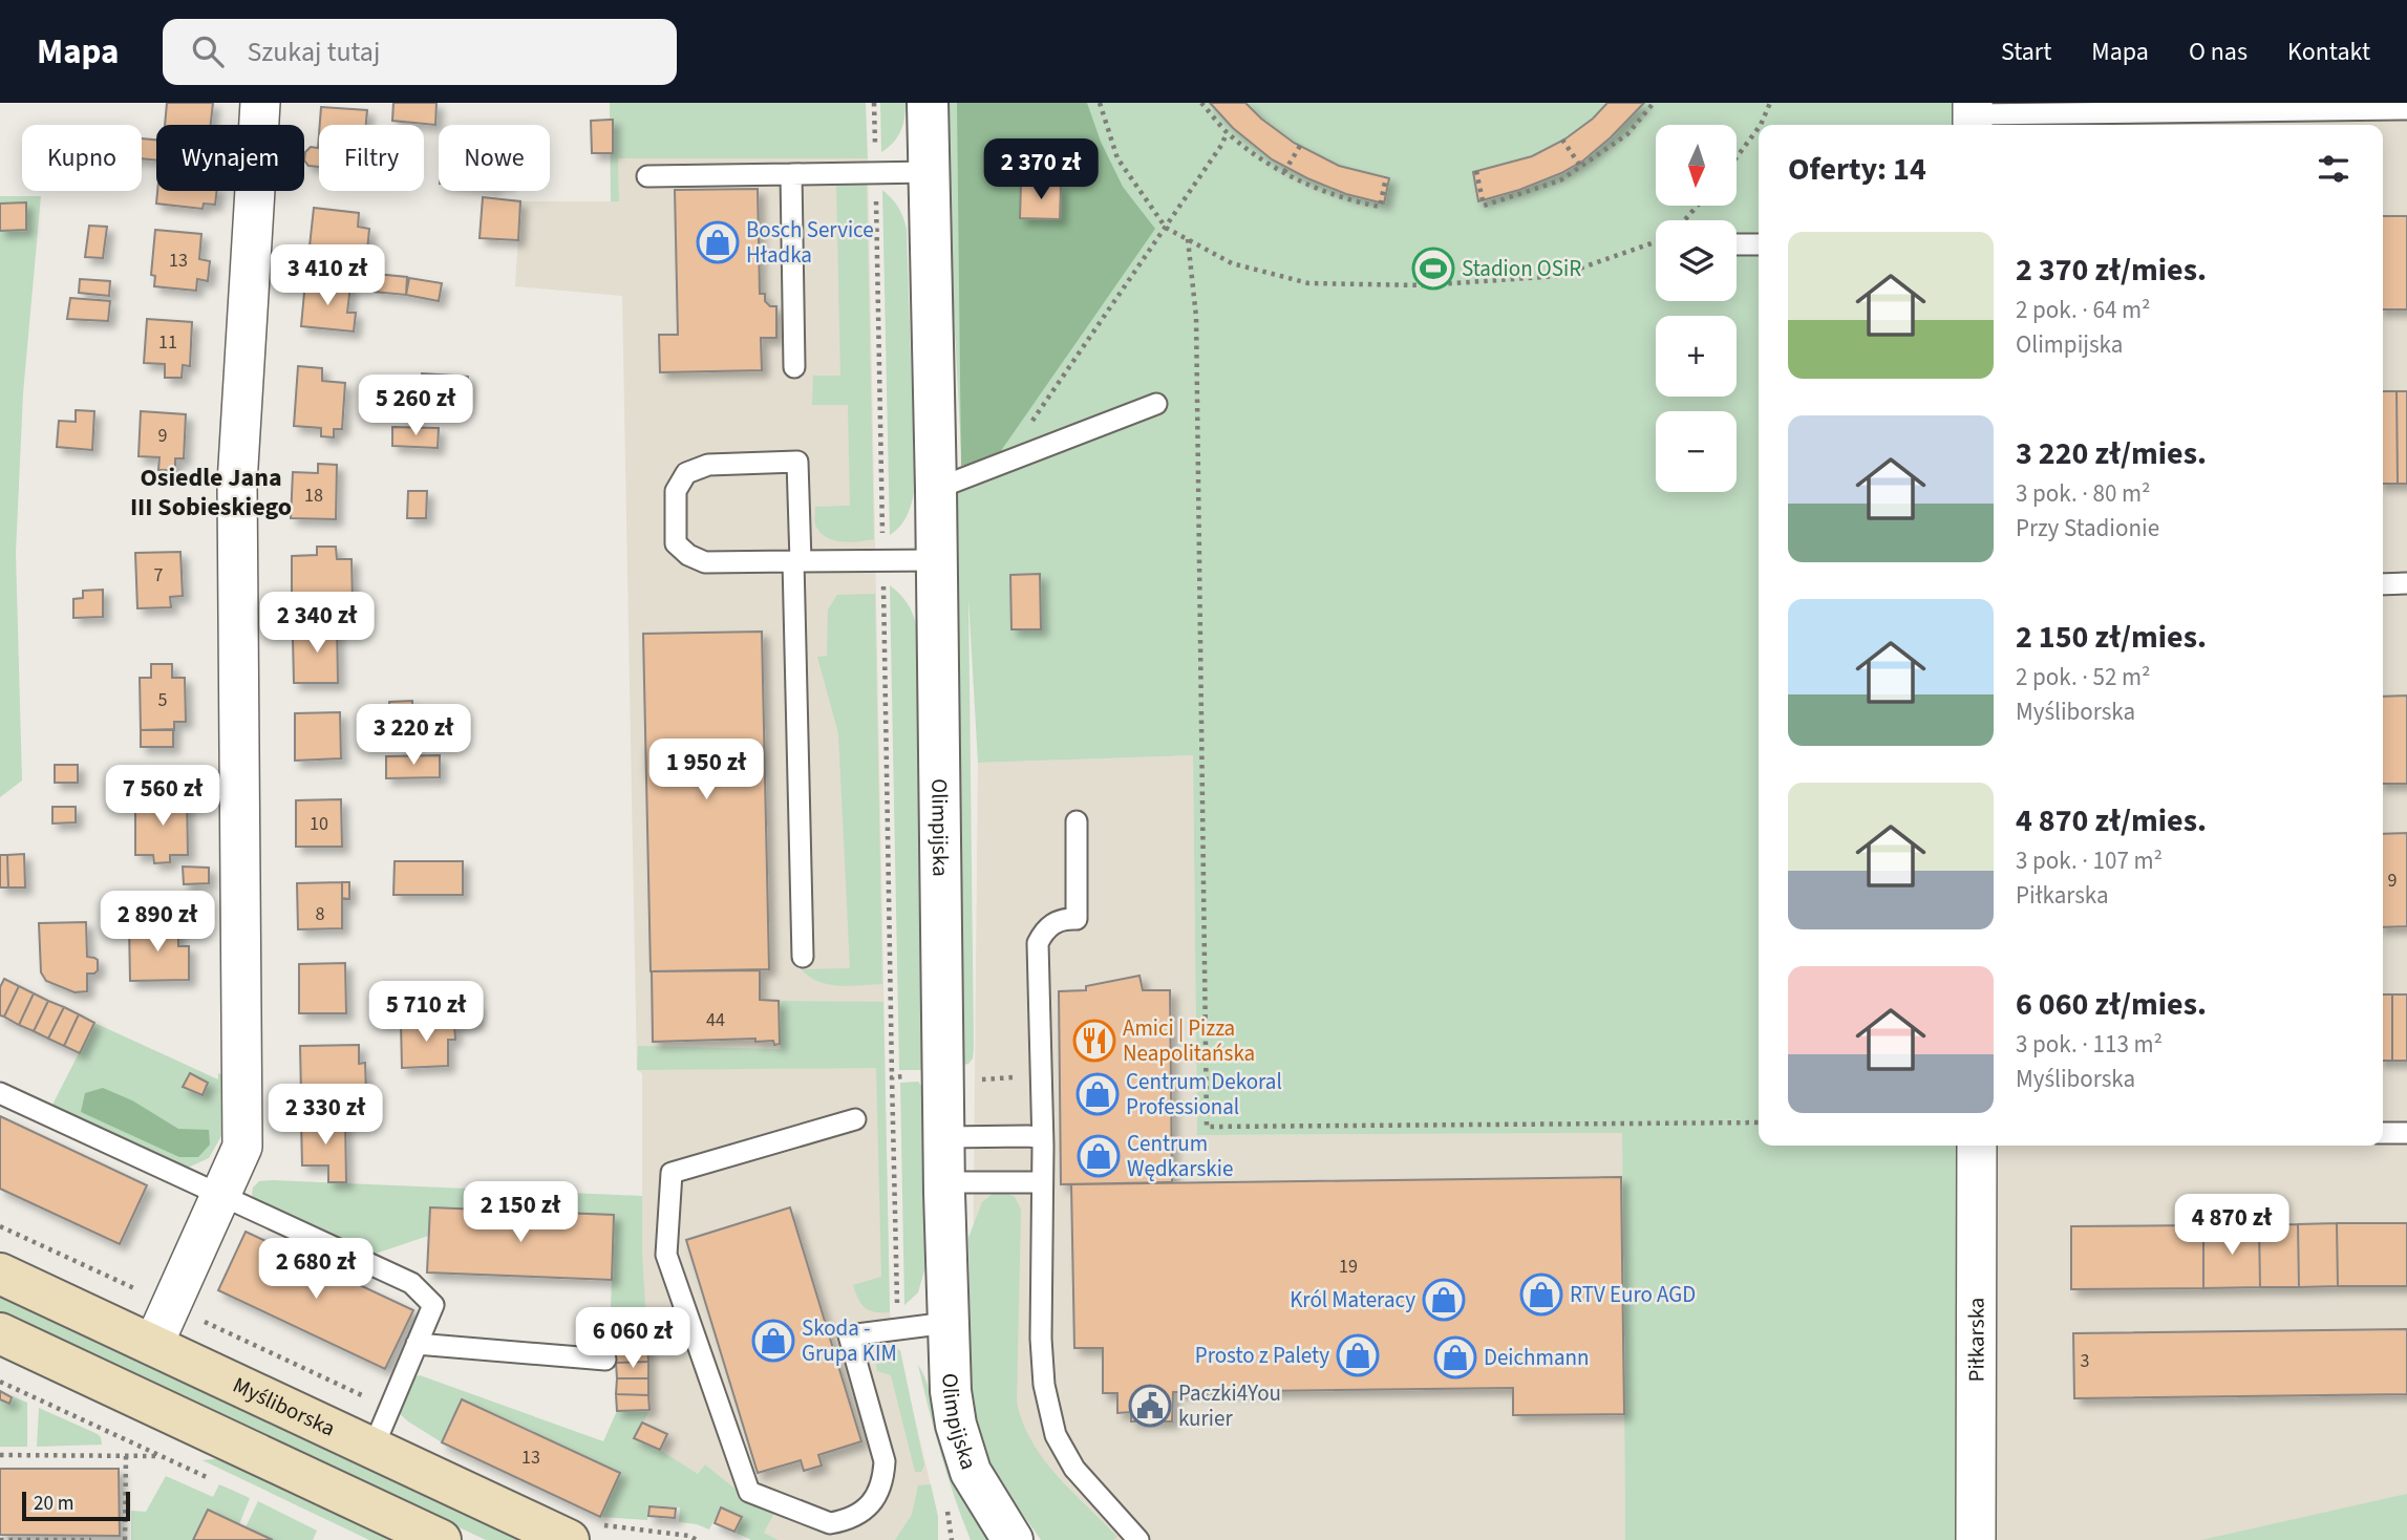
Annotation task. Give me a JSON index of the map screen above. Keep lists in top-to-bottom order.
{
  "streets": {
    "main road": ["Myśliborska"],
    "street": ["Olimpijska", "Piłkarska"]
  },
  "districts": ["Osiedle Jana III Sobieskiego"],
  "places": {
    "shop": [
      "Bosch Service Hładka",
      "Centrum Dekoral Professional",
      "Centrum Wędkarskie",
      "RTV Euro AGD",
      "Król Materacy",
      "Skoda - Grupa KIM",
      "Prosto z Palety",
      "Deichmann"
    ],
    "sports": ["Stadion OSiR"],
    "restaurant": ["Amici | Pizza Neapolitańska"],
    "public building": ["Paczki4You kurier"]
  },
  "house_numbers": [
    "13",
    "11",
    "9",
    "18",
    "7",
    "5",
    "10",
    "9",
    "8",
    "44",
    "19",
    "3",
    "13"
  ],
  "scale_bar": "20 m",
  "north": "bottom",
  "page": {
    "header": "Mapa",
    "search": "Szukaj tutaj",
    "nav": [
      "Start",
      "Mapa",
      "O nas",
      "Kontakt"
    ],
    "map_buttons": ["+", "−"],
    "chip": [
      "Kupno",
      "Wynajem",
      "Filtry",
      "Nowe"
    ],
    "heading": "Oferty: 14",
    "price": [
      "2 370 zł",
      "3 410 zł",
      "5 260 zł",
      "2 340 zł",
      "3 220 zł",
      "1 950 zł",
      "7 560 zł",
      "2 890 zł",
      "5 710 zł",
      "2 330 zł",
      "2 150 zł",
      "4 870 zł",
      "2 680 zł",
      "6 060 zł"
    ],
    "list": [
      {
        "name": "2 370 zł/mies.",
        "note": "2 pok. · 64 m² · Olimpijska"
      },
      {
        "name": "3 220 zł/mies.",
        "note": "3 pok. · 80 m² · Przy Stadionie"
      },
      {
        "name": "2 150 zł/mies.",
        "note": "2 pok. · 52 m² · Myśliborska"
      },
      {
        "name": "4 870 zł/mies.",
        "note": "3 pok. · 107 m² · Piłkarska"
      },
      {
        "name": "6 060 zł/mies.",
        "note": "3 pok. · 113 m² · Myśliborska"
      }
    ],
    "scale": "20 m"
  }
}
